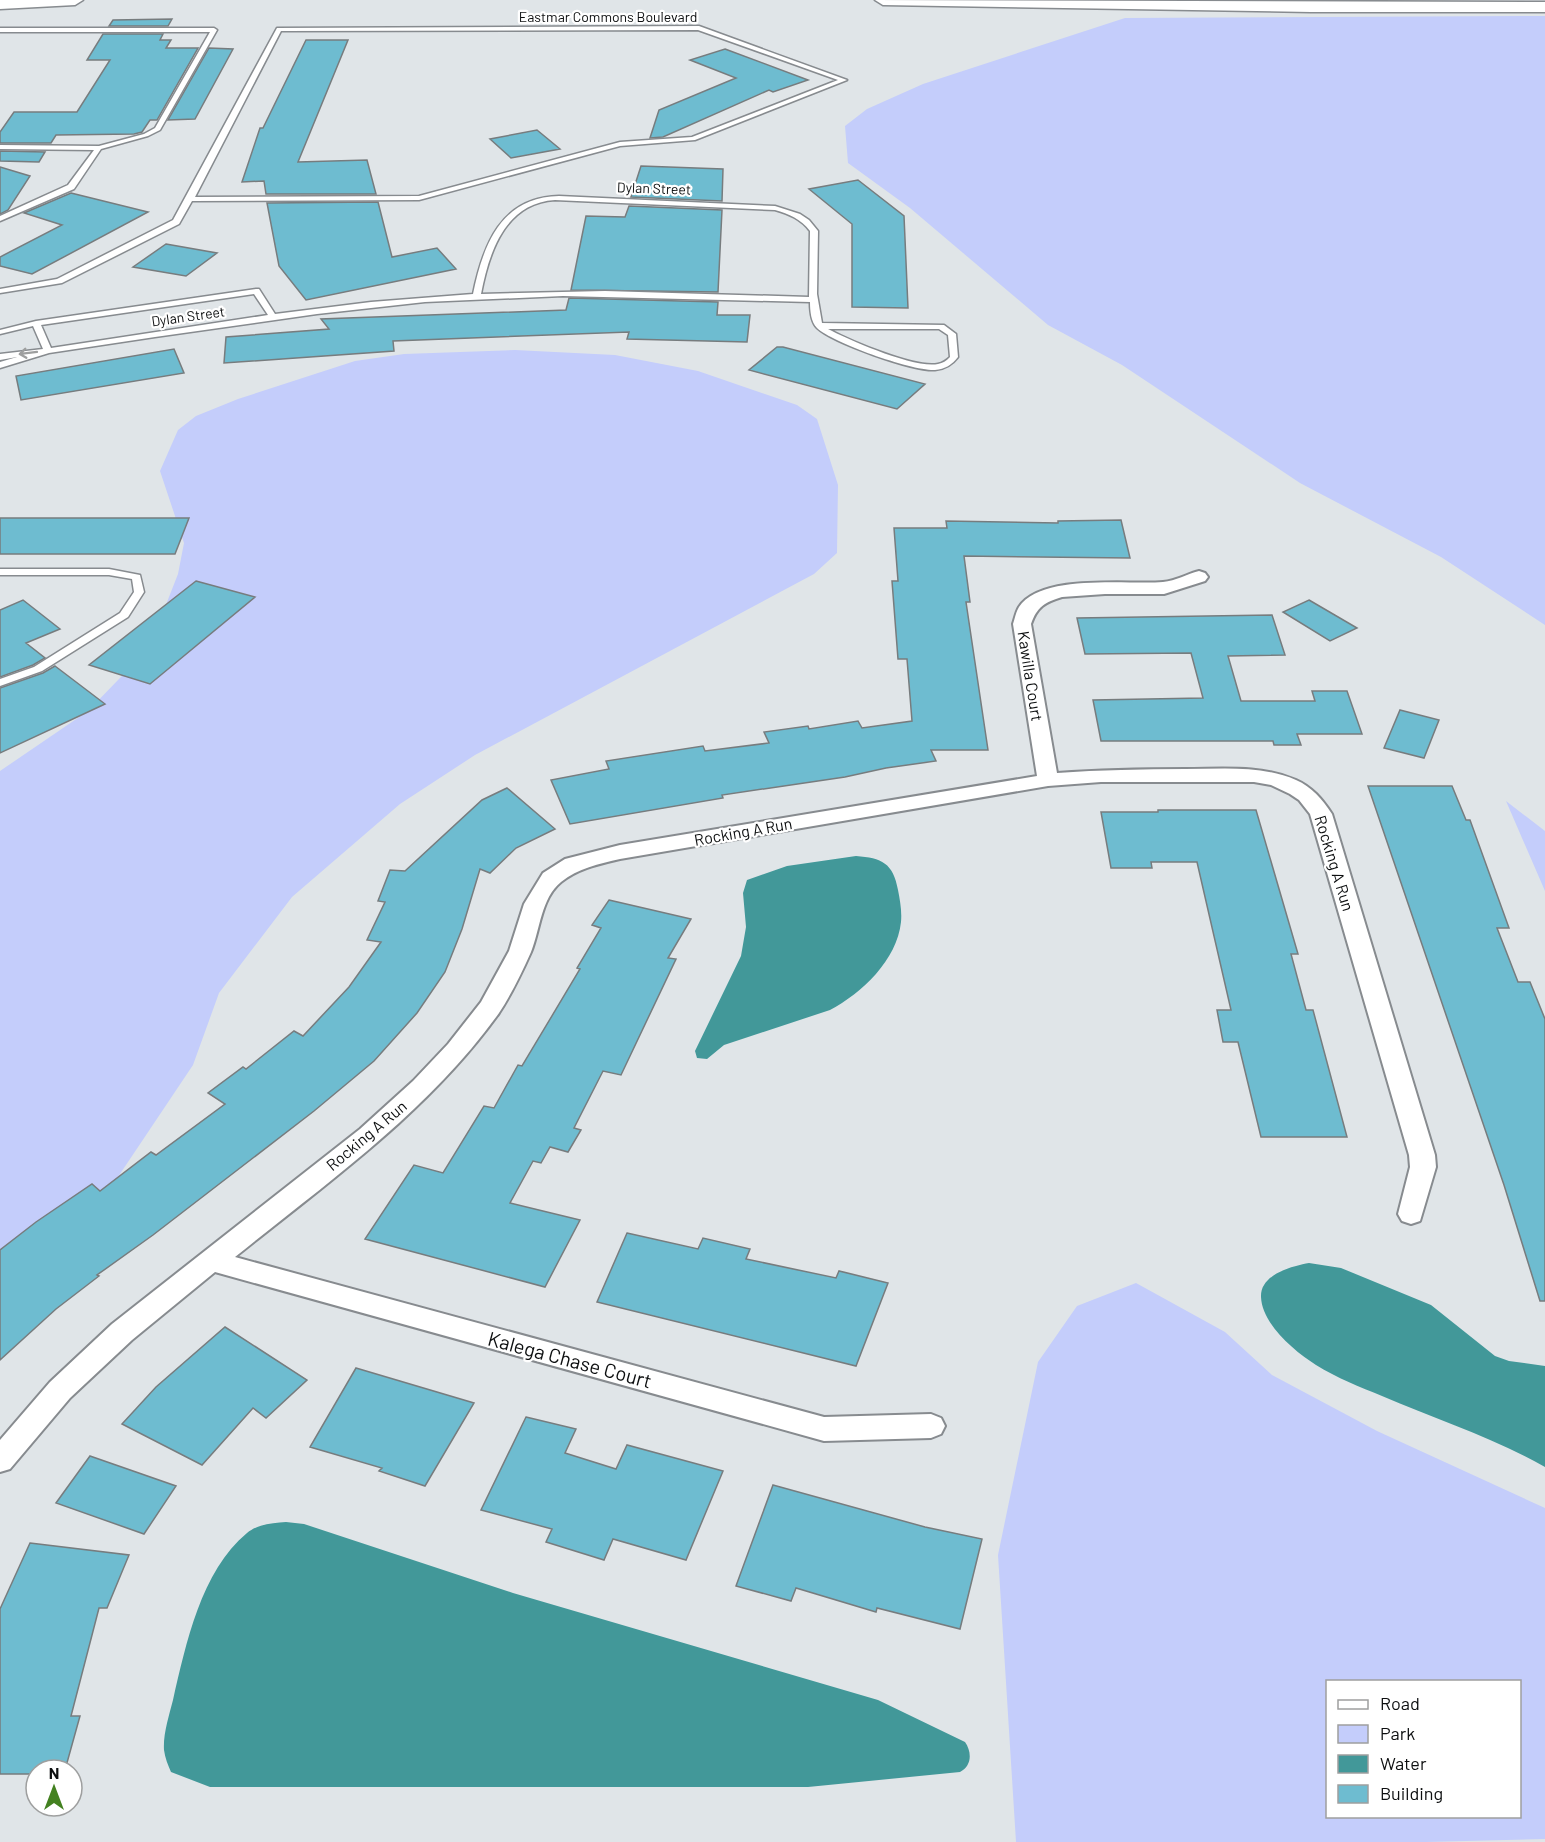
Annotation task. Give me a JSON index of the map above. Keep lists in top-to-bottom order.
{
  "streets": {
    "street": ["Kawilla Court", "Rocking A Run", "Kalega Chase Court"],
    "lane": ["Eastmar Commons Boulevard", "Dylan Street"]
  },
  "crossings": [
    ["Kawilla Court", "Rocking A Run"],
    ["Rocking A Run", "Kalega Chase Court"]
  ],
  "legend": [
    "Road",
    "Park",
    "Water",
    "Building"
  ],
  "north": "top"
}
